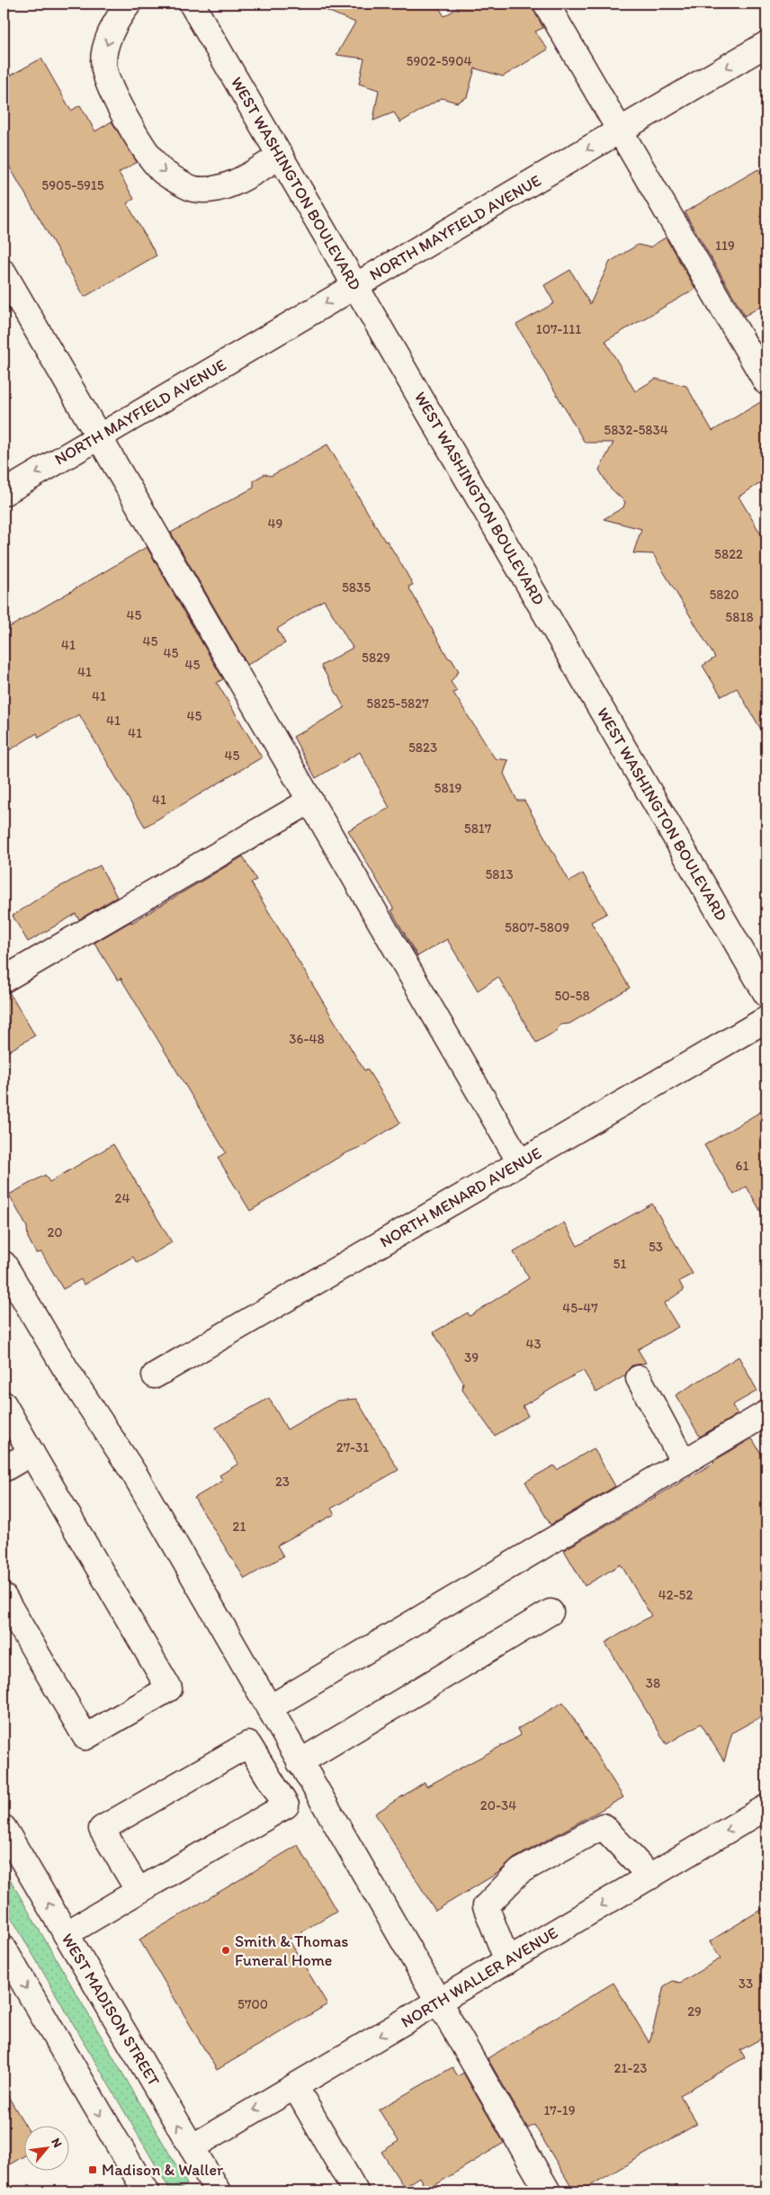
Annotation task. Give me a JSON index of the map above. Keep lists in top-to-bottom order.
{
  "streets": {
    "street": [
      "WEST WASHINGTON BOULEVARD",
      "NORTH MAYFIELD AVENUE",
      "NORTH MENARD AVENUE",
      "NORTH WALLER AVENUE",
      "WEST MADISON STREET"
    ]
  },
  "crossings": [
    ["WEST WASHINGTON BOULEVARD", "NORTH MAYFIELD AVENUE"],
    ["NORTH WALLER AVENUE", "WEST MADISON STREET"]
  ],
  "one_way": ["NORTH MAYFIELD AVENUE", "NORTH WALLER AVENUE"],
  "places": {
    "other": ["Smith & Thomas Funeral Home"],
    "transit": ["Madison & Waller"]
  },
  "house_numbers": [
    "5902-5904",
    "5905-5915",
    "119",
    "107-111",
    "5832-5834",
    "49",
    "5822",
    "5835",
    "5820",
    "45",
    "5818",
    "45",
    "41",
    "45",
    "5829",
    "45",
    "41",
    "41",
    "5825-5827",
    "45",
    "41",
    "41",
    "5823",
    "45",
    "5819",
    "41",
    "5817",
    "5813",
    "5807-5809",
    "50-58",
    "36-48",
    "61",
    "24",
    "20",
    "53",
    "51",
    "45-47",
    "43",
    "39",
    "27-31",
    "23",
    "21",
    "42-52",
    "38",
    "20-34",
    "33",
    "5700",
    "29",
    "21-23",
    "17-19"
  ],
  "north": "top right"
}
